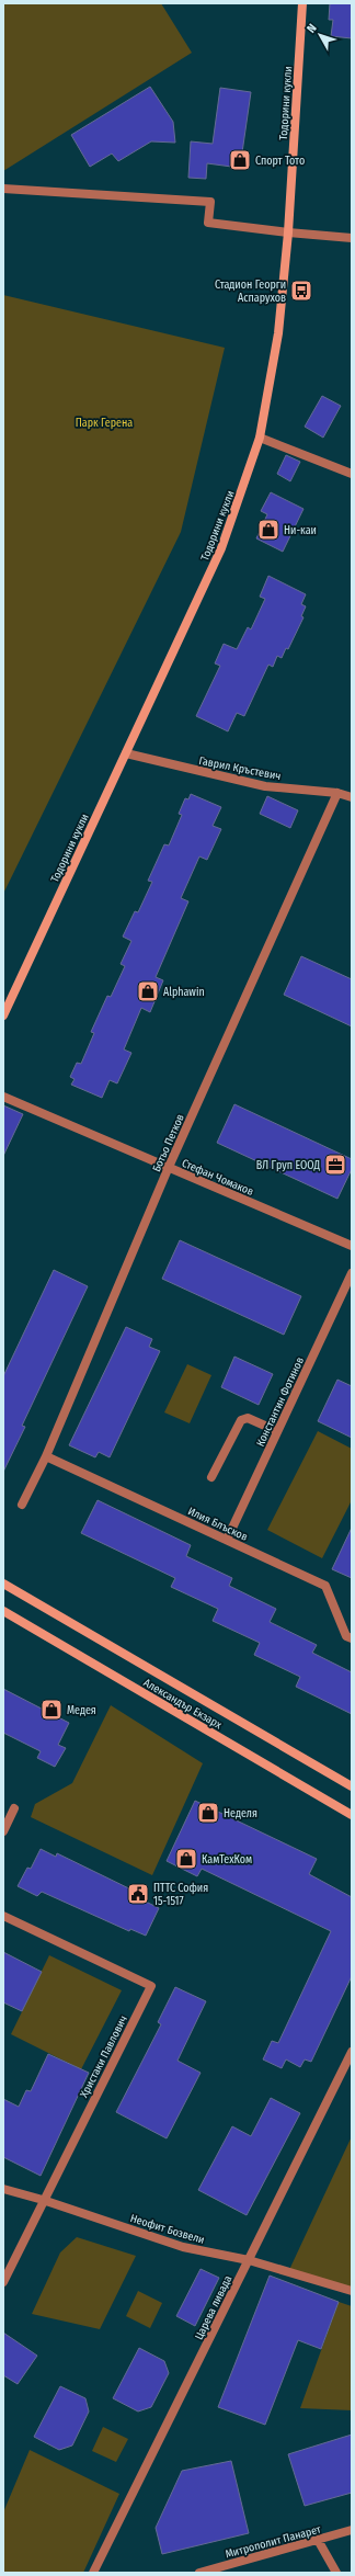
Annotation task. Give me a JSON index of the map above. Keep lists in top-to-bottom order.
{
  "streets": {
    "street": [
      "Тодорини кукли",
      "Гаврил Кръстевич",
      "Ботьо Петков",
      "Стефан Чомаков",
      "Константин Фотинов",
      "Илия Блъсков",
      "Александър Екзарх",
      "Христаки Павлович",
      "Неофит Бозвели",
      "Царева ливада",
      "Митрополит Панарет"
    ]
  },
  "crossings": [
    ["Тодорини кукли", "Гаврил Кръстевич"],
    ["Гаврил Кръстевич", "Ботьо Петков"],
    ["Ботьо Петков", "Стефан Чомаков"],
    ["Ботьо Петков", "Илия Блъсков"],
    ["Константин Фотинов", "Илия Блъсков"],
    ["Христаки Павлович", "Неофит Бозвели"],
    ["Неофит Бозвели", "Царева ливада"]
  ],
  "parks": ["Парк Герена"],
  "places": {
    "shop": [
      "Спорт Тото",
      "Ни-каи",
      "Alphawin",
      "Медея",
      "Неделя",
      "КамТехКом"
    ],
    "bus stop": ["Стадион Георги Аспарухов"],
    "office": ["ВЛ Груп ЕООД"],
    "public building": ["ПТТС София 15-1517"]
  },
  "north": "top left"
}
